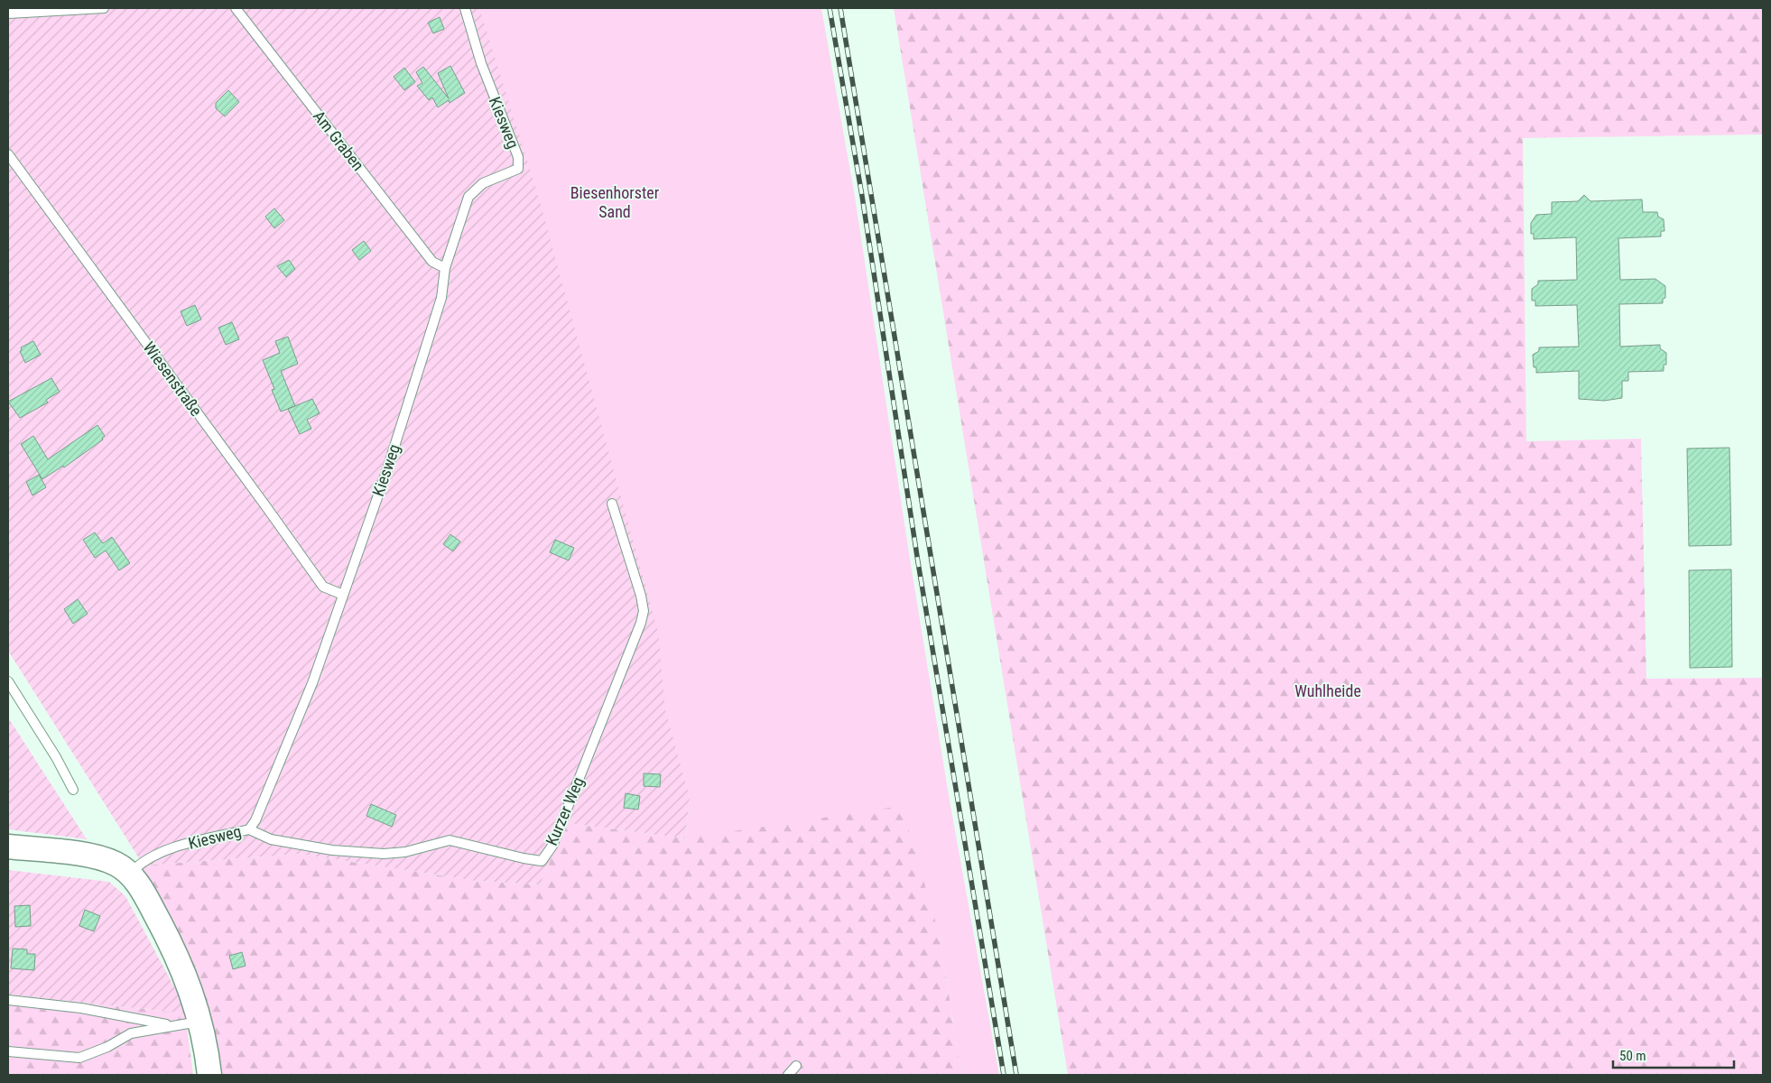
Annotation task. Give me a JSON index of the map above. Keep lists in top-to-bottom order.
{
  "streets": {
    "lane": [
      "Kiesweg",
      "Am Graben",
      "Wiesenstraße",
      "Kurzer Weg"
    ]
  },
  "crossings": [
    ["Kiesweg", "Am Graben"],
    ["Kiesweg", "Wiesenstraße"],
    ["Kiesweg", "Kurzer Weg"]
  ],
  "parks": ["Biesenhorster Sand", "Wuhlheide"],
  "scale_bar": "50 m"
}
